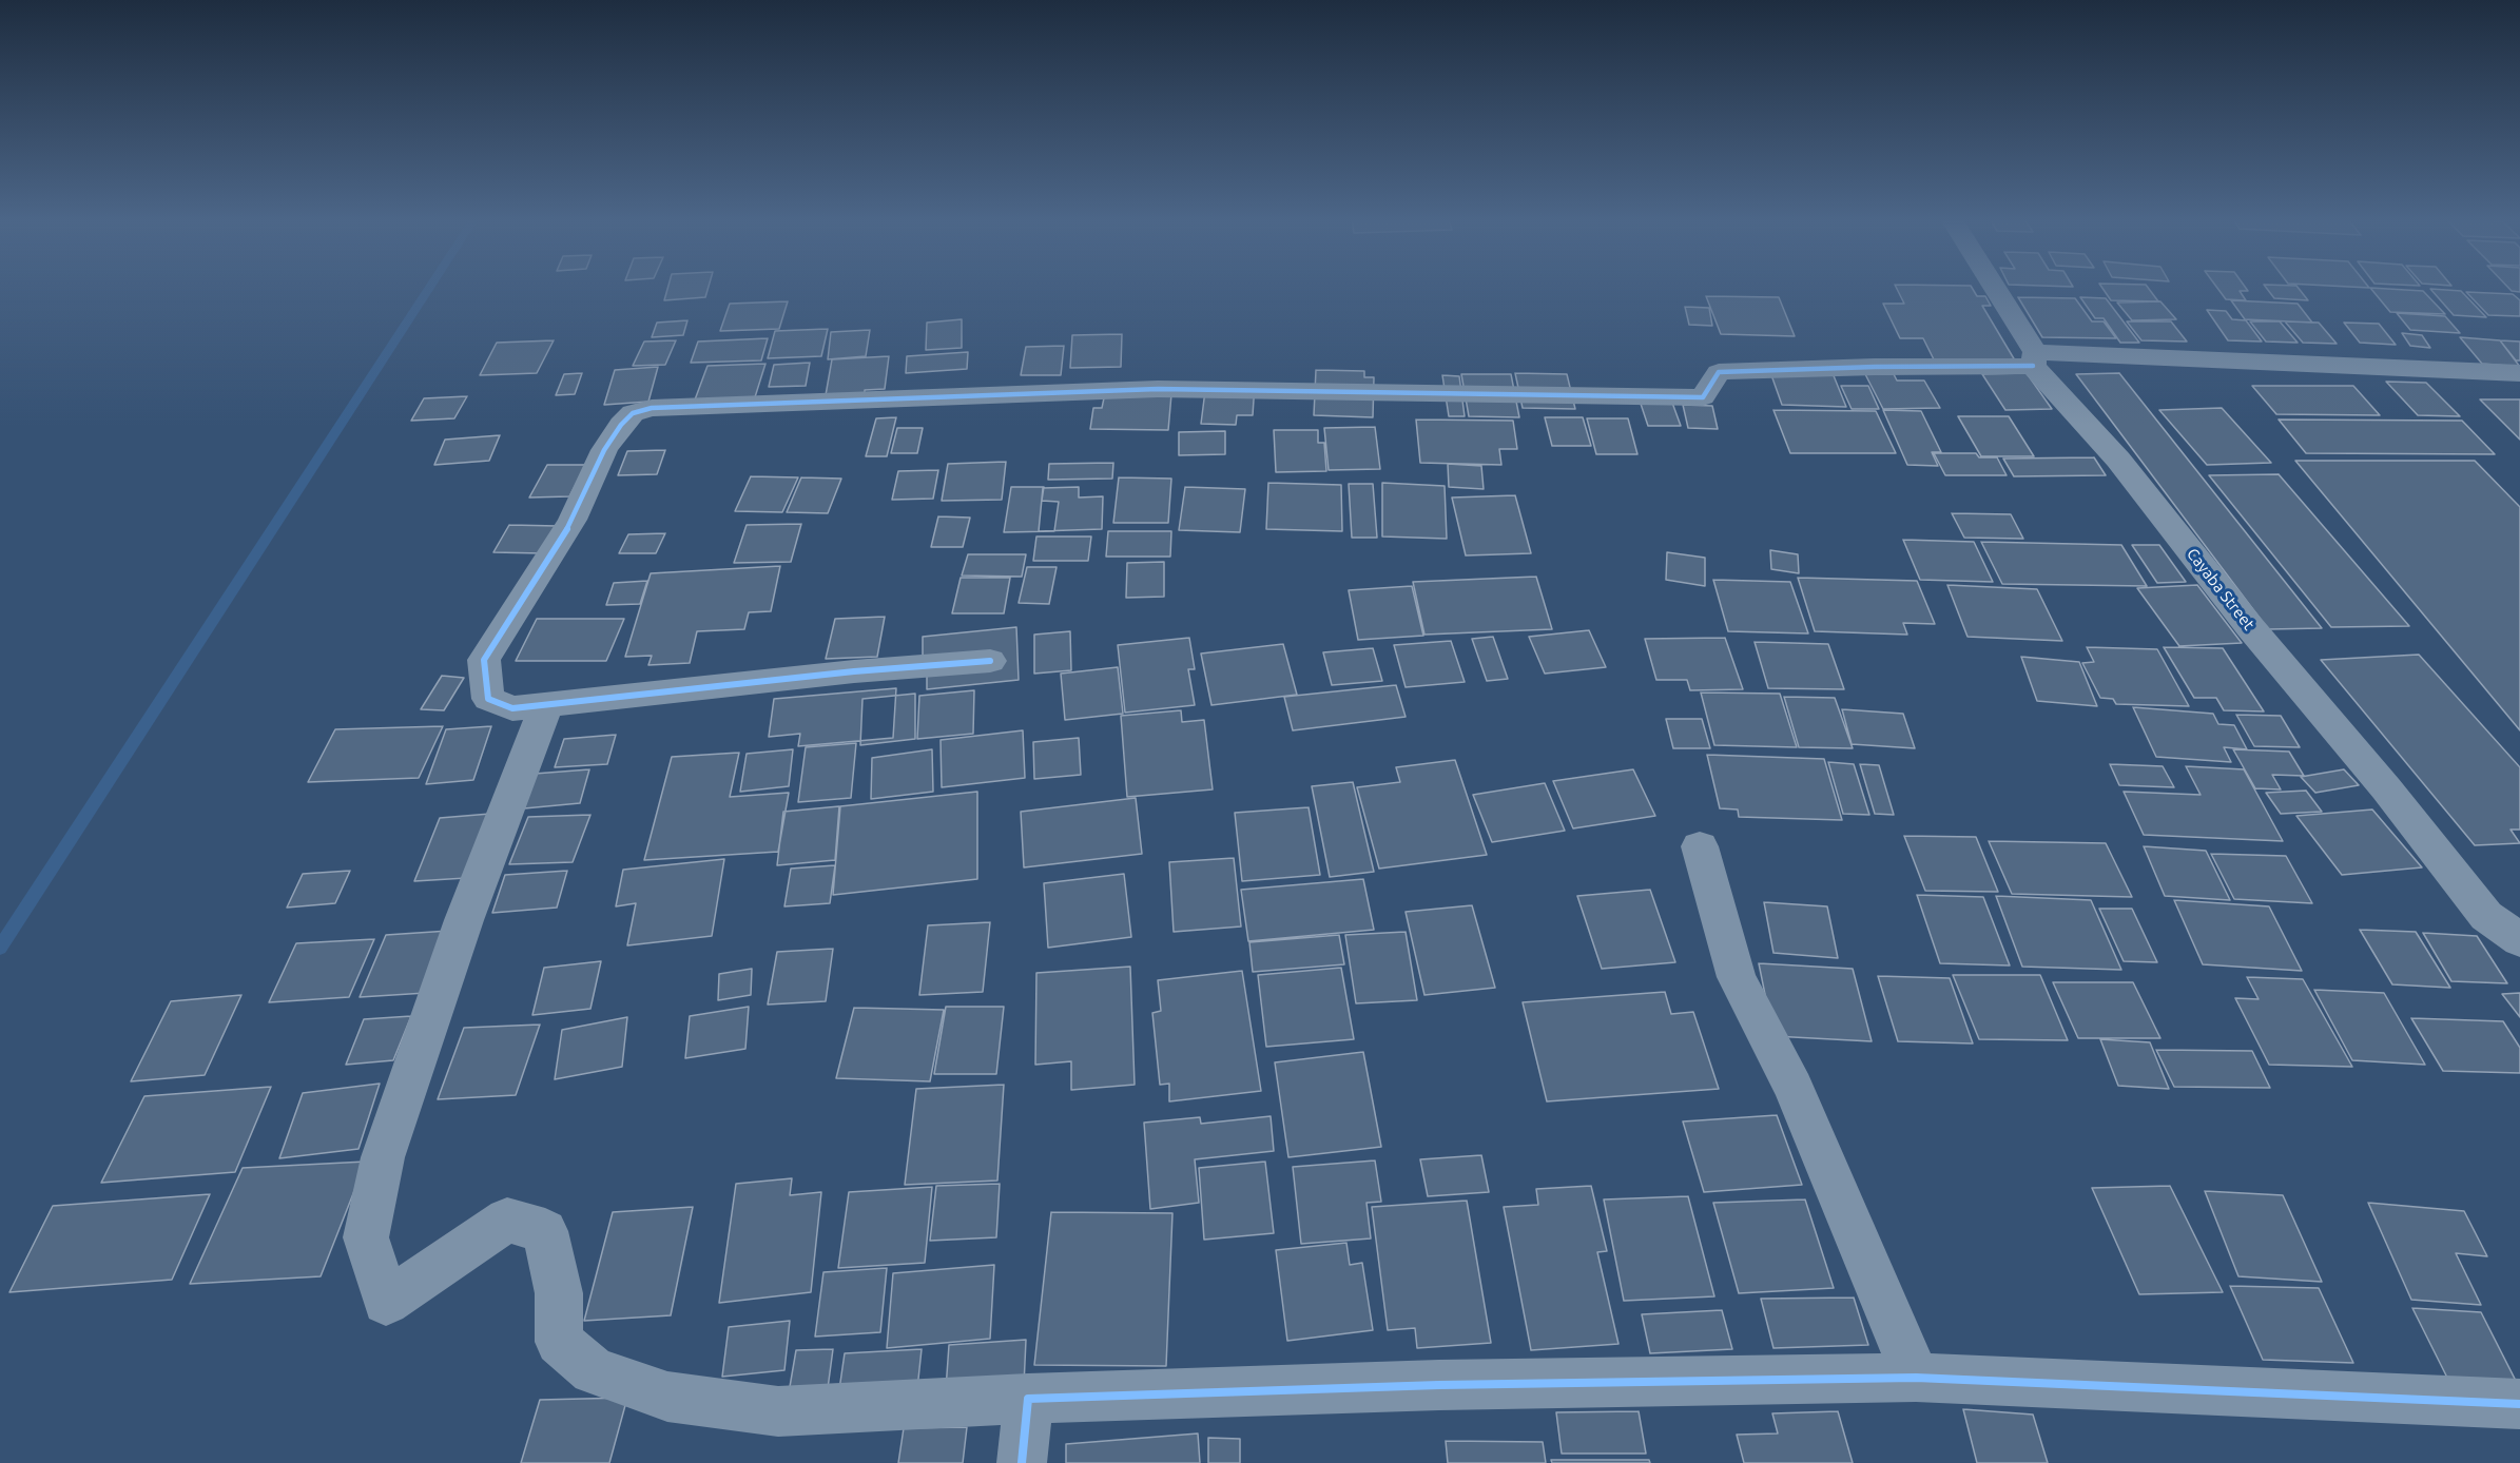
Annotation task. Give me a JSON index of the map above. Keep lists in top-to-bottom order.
{
  "streets": {
    "street": ["Cayaba Street"]
  }
}
